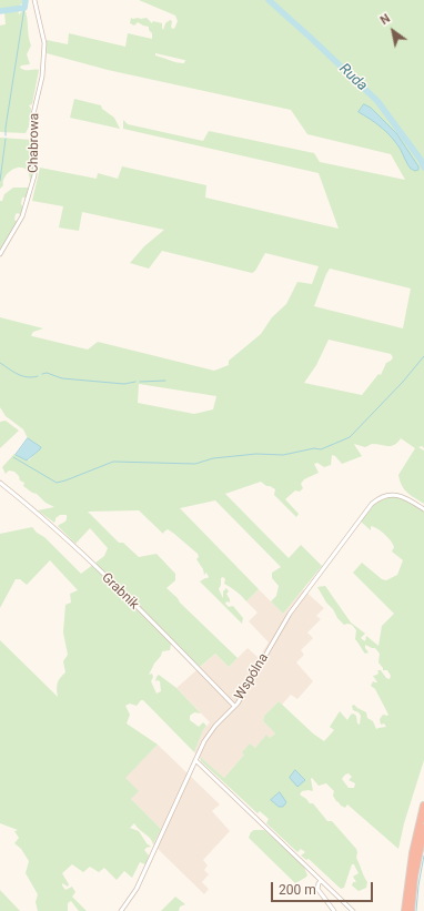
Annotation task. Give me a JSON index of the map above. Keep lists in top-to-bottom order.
{
  "streets": {
    "street": ["Chabrowa", "Grabnik", "Wspólna"]
  },
  "crossings": [
    ["Grabnik", "Wspólna"]
  ],
  "water": ["Ruda"],
  "scale_bar": "200 m",
  "north": "top left"
}
